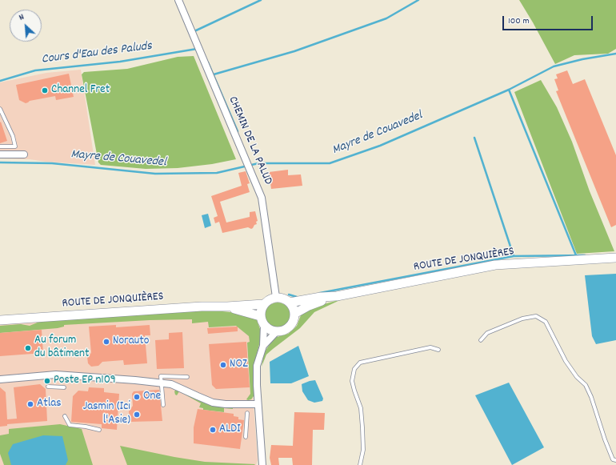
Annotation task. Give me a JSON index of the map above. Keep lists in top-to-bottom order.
{
  "streets": {
    "main road": ["ROUTE DE JONQUIÈRES"],
    "street": ["CHEMIN DE LA PALUD"]
  },
  "crossings": [
    ["CHEMIN DE LA PALUD", "ROUTE DE JONQUIÈRES"]
  ],
  "water": ["Cours d'Eau des Paluds", "Mayre de Couavedel"],
  "places": [
    "Channel Fret",
    "Norauto",
    "Au forum du bâtiment",
    "NOZ",
    "Poste EP n109",
    "One",
    "Atlas",
    "Jasmin (Ici l'Asie)",
    "ALDI"
  ],
  "scale_bar": "100 m",
  "north": "top left"
}
